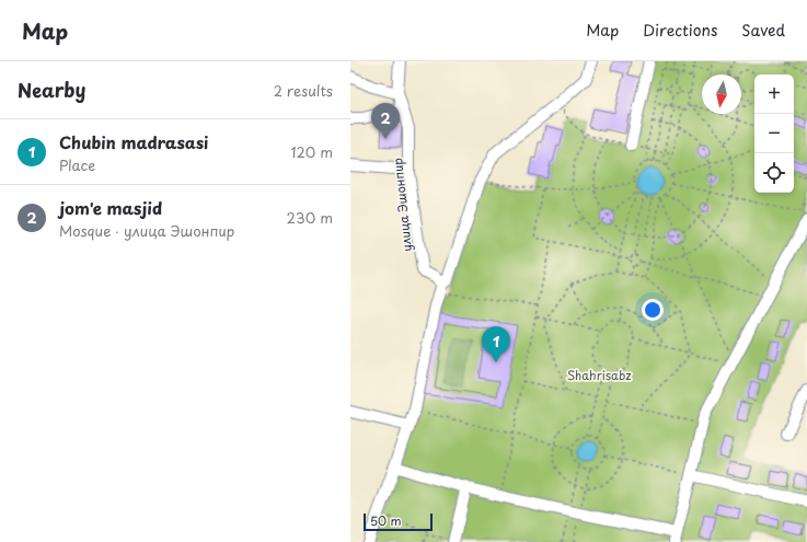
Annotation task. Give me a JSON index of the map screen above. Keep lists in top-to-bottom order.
{
  "streets": {
    "street": ["улица Эшонпир"]
  },
  "parks": ["Shahrisabz"],
  "scale_bar": "50 m",
  "north": "bottom",
  "page": {
    "header": "Map",
    "nav": ["Map", "Directions", "Saved"],
    "heading": ["Nearby", "2 results"],
    "map_buttons": ["+", "−"],
    "pins": ["2", "1"],
    "list": [
      {
        "mark": "1",
        "name": "Chubin madrasasi",
        "note": "Place",
        "value": "120 m"
      },
      {
        "mark": "2",
        "name": "jom'e masjid",
        "note": "Mosque · улица Эшонпир",
        "value": "230 m"
      }
    ],
    "scale": "50 m"
  }
}
